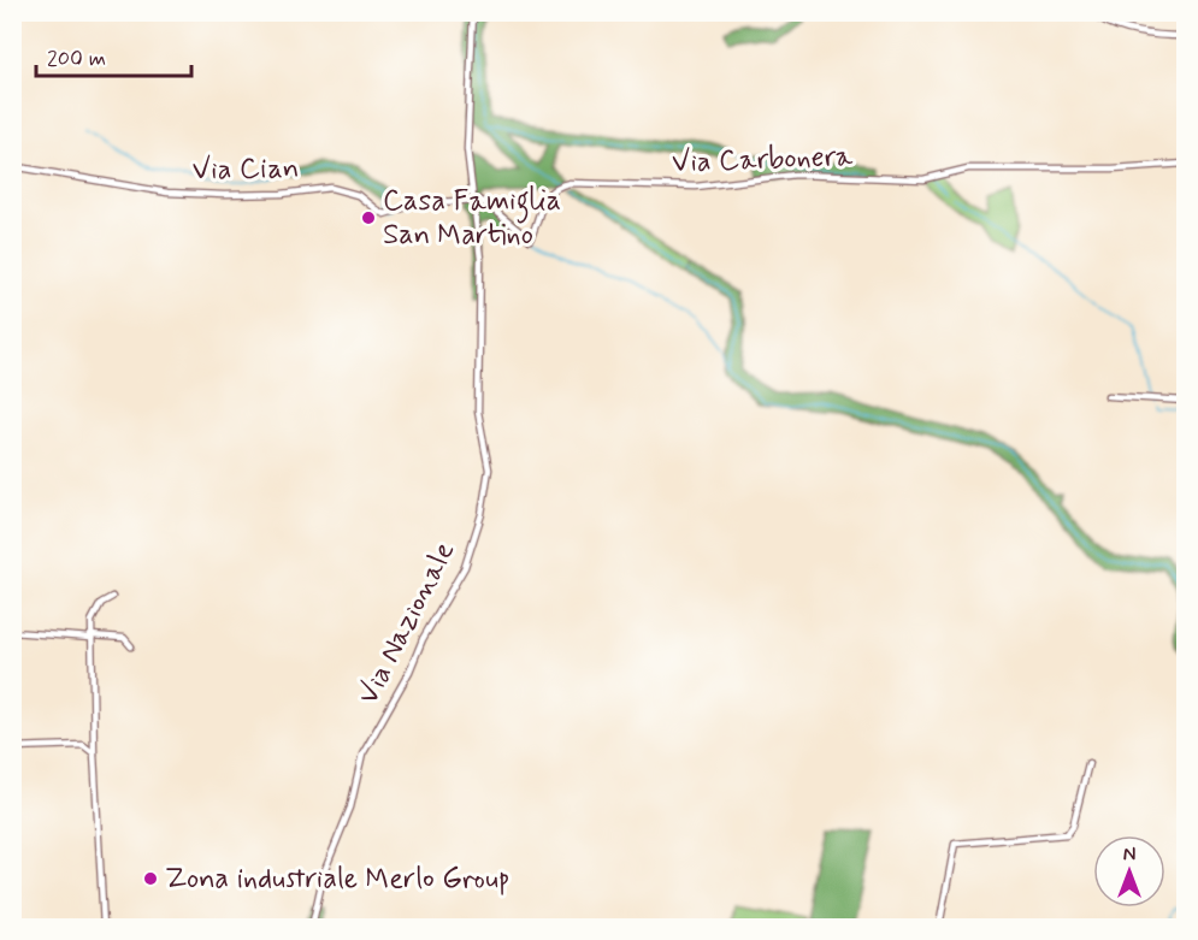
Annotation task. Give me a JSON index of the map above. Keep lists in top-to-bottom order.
{
  "streets": {
    "street": ["Via Carbonera", "Via Cian", "Via Nazionale"]
  },
  "crossings": [
    ["Via Carbonera", "Via Cian"],
    ["Via Carbonera", "Via Nazionale"],
    ["Via Cian", "Via Nazionale"]
  ],
  "places": ["Casa Famiglia San Martino", "Zona industriale Merlo Group"],
  "scale_bar": "200 m",
  "north": "top"
}
